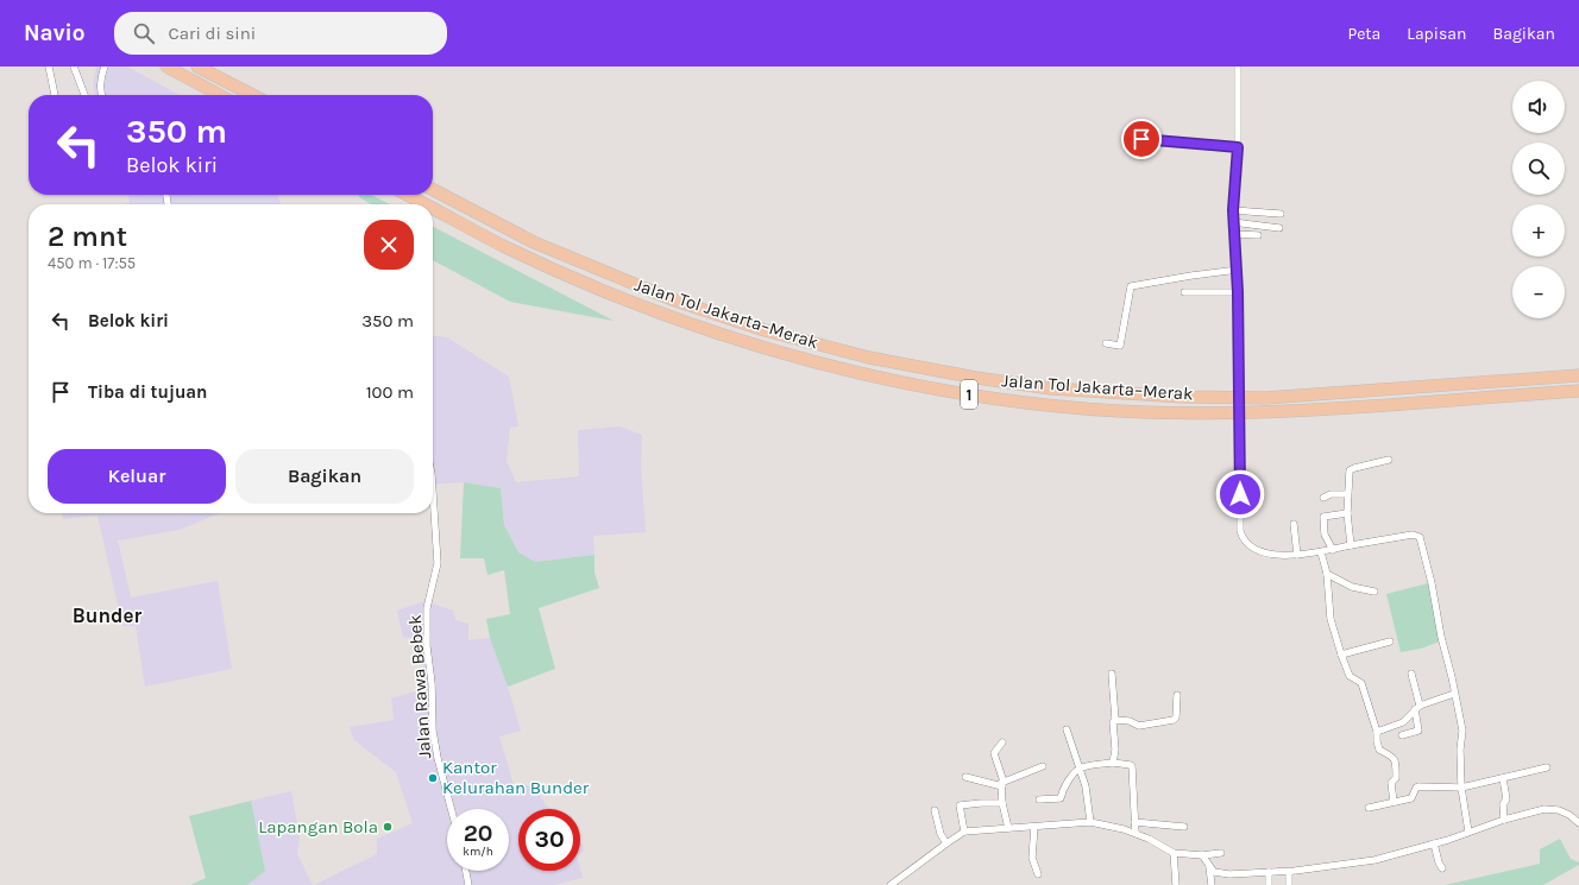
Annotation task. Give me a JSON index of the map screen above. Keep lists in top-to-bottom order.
{
  "streets": {
    "highway": ["Jalan Tol Jakarta–Merak", "1"],
    "street": ["Jalan Rawa Bebek"]
  },
  "districts": ["Bunder"],
  "places": ["Kantor Kelurahan Bunder", "Lapangan Bola"],
  "page": {
    "header": "Navio",
    "search": "Cari di sini",
    "nav": ["Peta", "Lapisan", "Bagikan"],
    "map_buttons": ["+", "−"],
    "turn": ["350 m", "Belok kiri"],
    "heading": ["2 mnt", "450 m · 17:55"],
    "list": [
      {
        "name": "Belok kiri",
        "value": "350 m"
      },
      {
        "name": "Tiba di tujuan",
        "value": "100 m"
      }
    ],
    "buttons": ["Keluar", "Bagikan"],
    "speed": "20 km/h",
    "limit": "30"
  }
}
